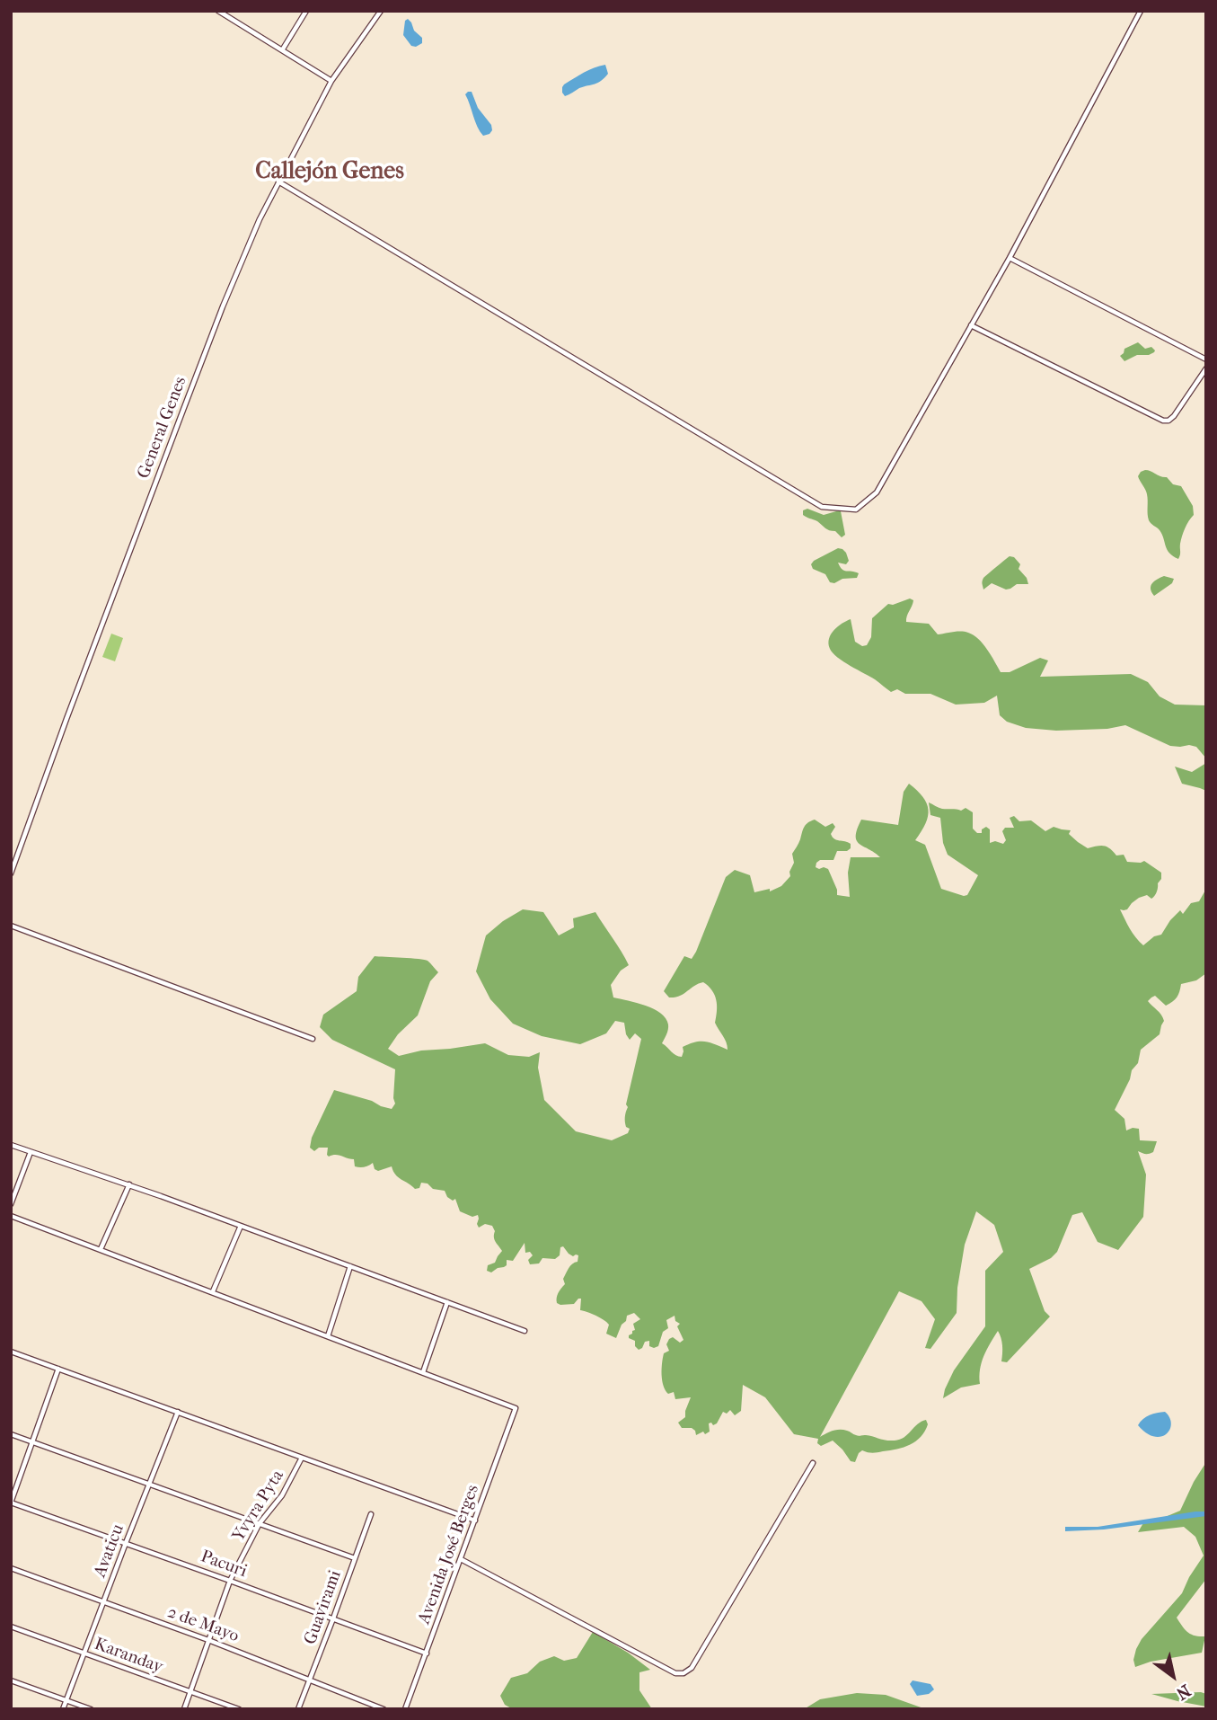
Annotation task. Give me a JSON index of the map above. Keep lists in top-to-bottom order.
{
  "streets": {
    "street": [
      "General Genes",
      "Yvyra Pyta",
      "Avaticu",
      "Avenida José Berges",
      "Pacuri",
      "Guavirami",
      "2 de Mayo",
      "Karanday"
    ]
  },
  "crossings": [
    ["Yvyra Pyta", "Pacuri"],
    ["Yvyra Pyta", "2 de Mayo"],
    ["Yvyra Pyta", "Karanday"],
    ["Avaticu", "Pacuri"],
    ["Avaticu", "2 de Mayo"],
    ["Avaticu", "Karanday"],
    ["Avenida José Berges", "Pacuri"],
    ["Pacuri", "Guavirami"],
    ["Guavirami", "2 de Mayo"]
  ],
  "districts": ["Callejón Genes"],
  "north": "bottom right"
}
